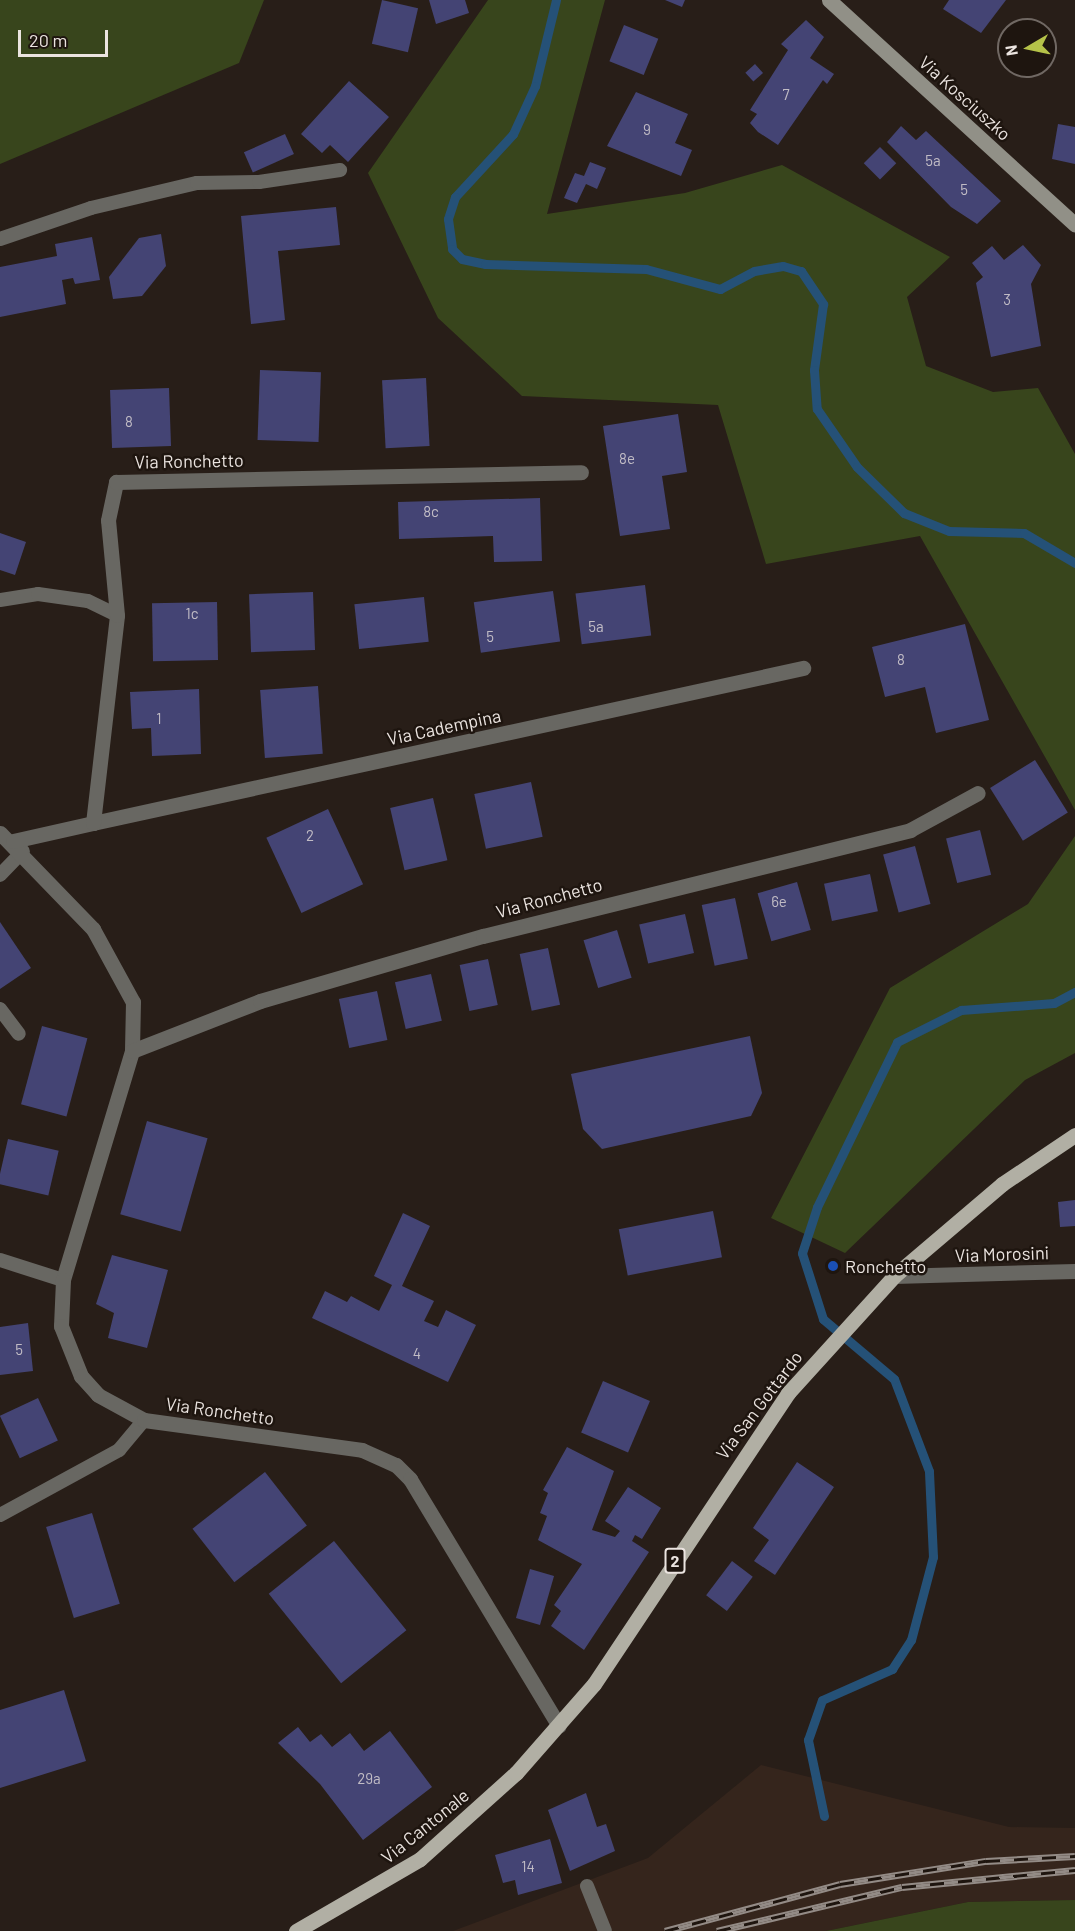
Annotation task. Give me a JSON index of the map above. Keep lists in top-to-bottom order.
{
  "streets": {
    "main road": ["Via San Gottardo", "2", "Via Cantonale"],
    "street": [
      "Via Kosciuszko",
      "Via Ronchetto",
      "Via Cadempina",
      "Via Morosini"
    ]
  },
  "crossings": [
    ["Via Ronchetto", "Via Cadempina"],
    ["Via Ronchetto", "Via San Gottardo"],
    ["Via Ronchetto", "Via Cantonale"],
    ["Via Morosini", "Via San Gottardo"],
    ["Via San Gottardo", "Via Cantonale"]
  ],
  "places": ["Ronchetto"],
  "house_numbers": [
    "7",
    "9",
    "5a",
    "5",
    "3",
    "8",
    "8e",
    "8c",
    "1c",
    "5a",
    "5",
    "8",
    "1",
    "2",
    "6e",
    "5",
    "4",
    "29a",
    "14"
  ],
  "scale_bar": "20 m",
  "north": "left"
}
